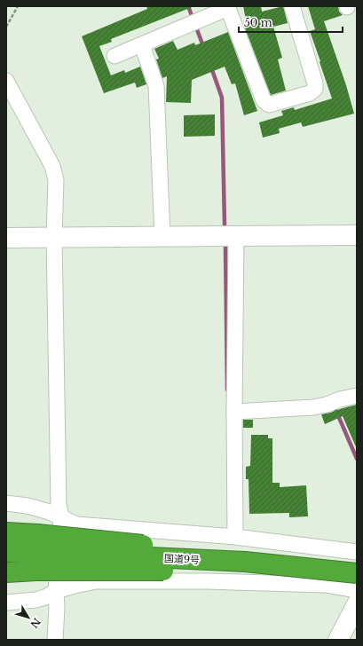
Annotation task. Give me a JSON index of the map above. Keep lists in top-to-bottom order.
{
  "streets": {
    "highway": ["国道9号"]
  },
  "scale_bar": "50 m",
  "north": "bottom right"
}
